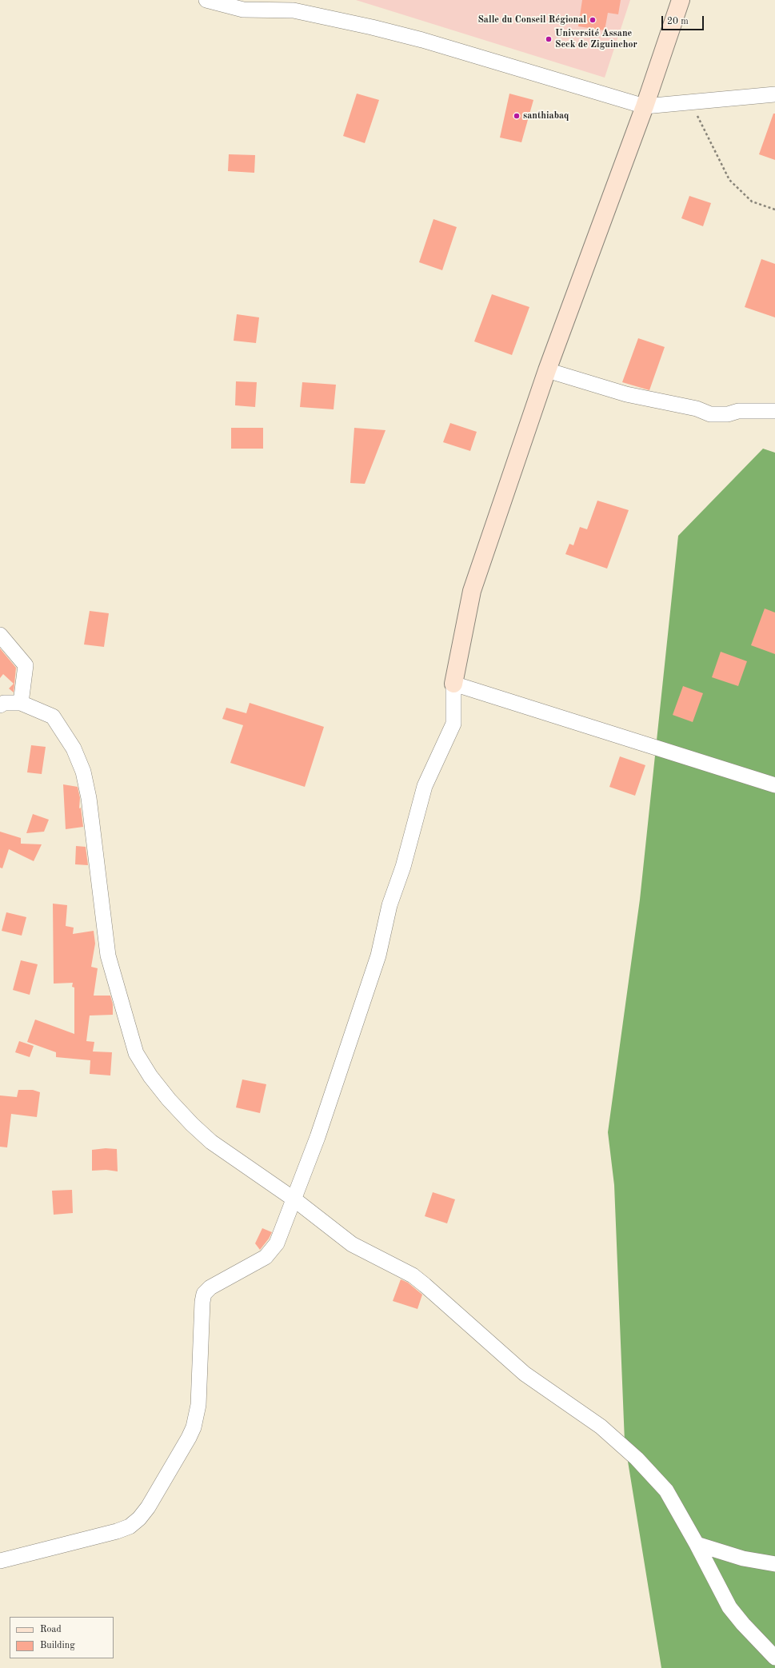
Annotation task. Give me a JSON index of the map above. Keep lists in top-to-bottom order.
{
  "places": ["Salle du Conseil Régional", "Université Assane Seck de Ziguinchor", "santhiabaq"],
  "legend": ["Road", "Building"],
  "scale_bar": "20 m"
}
